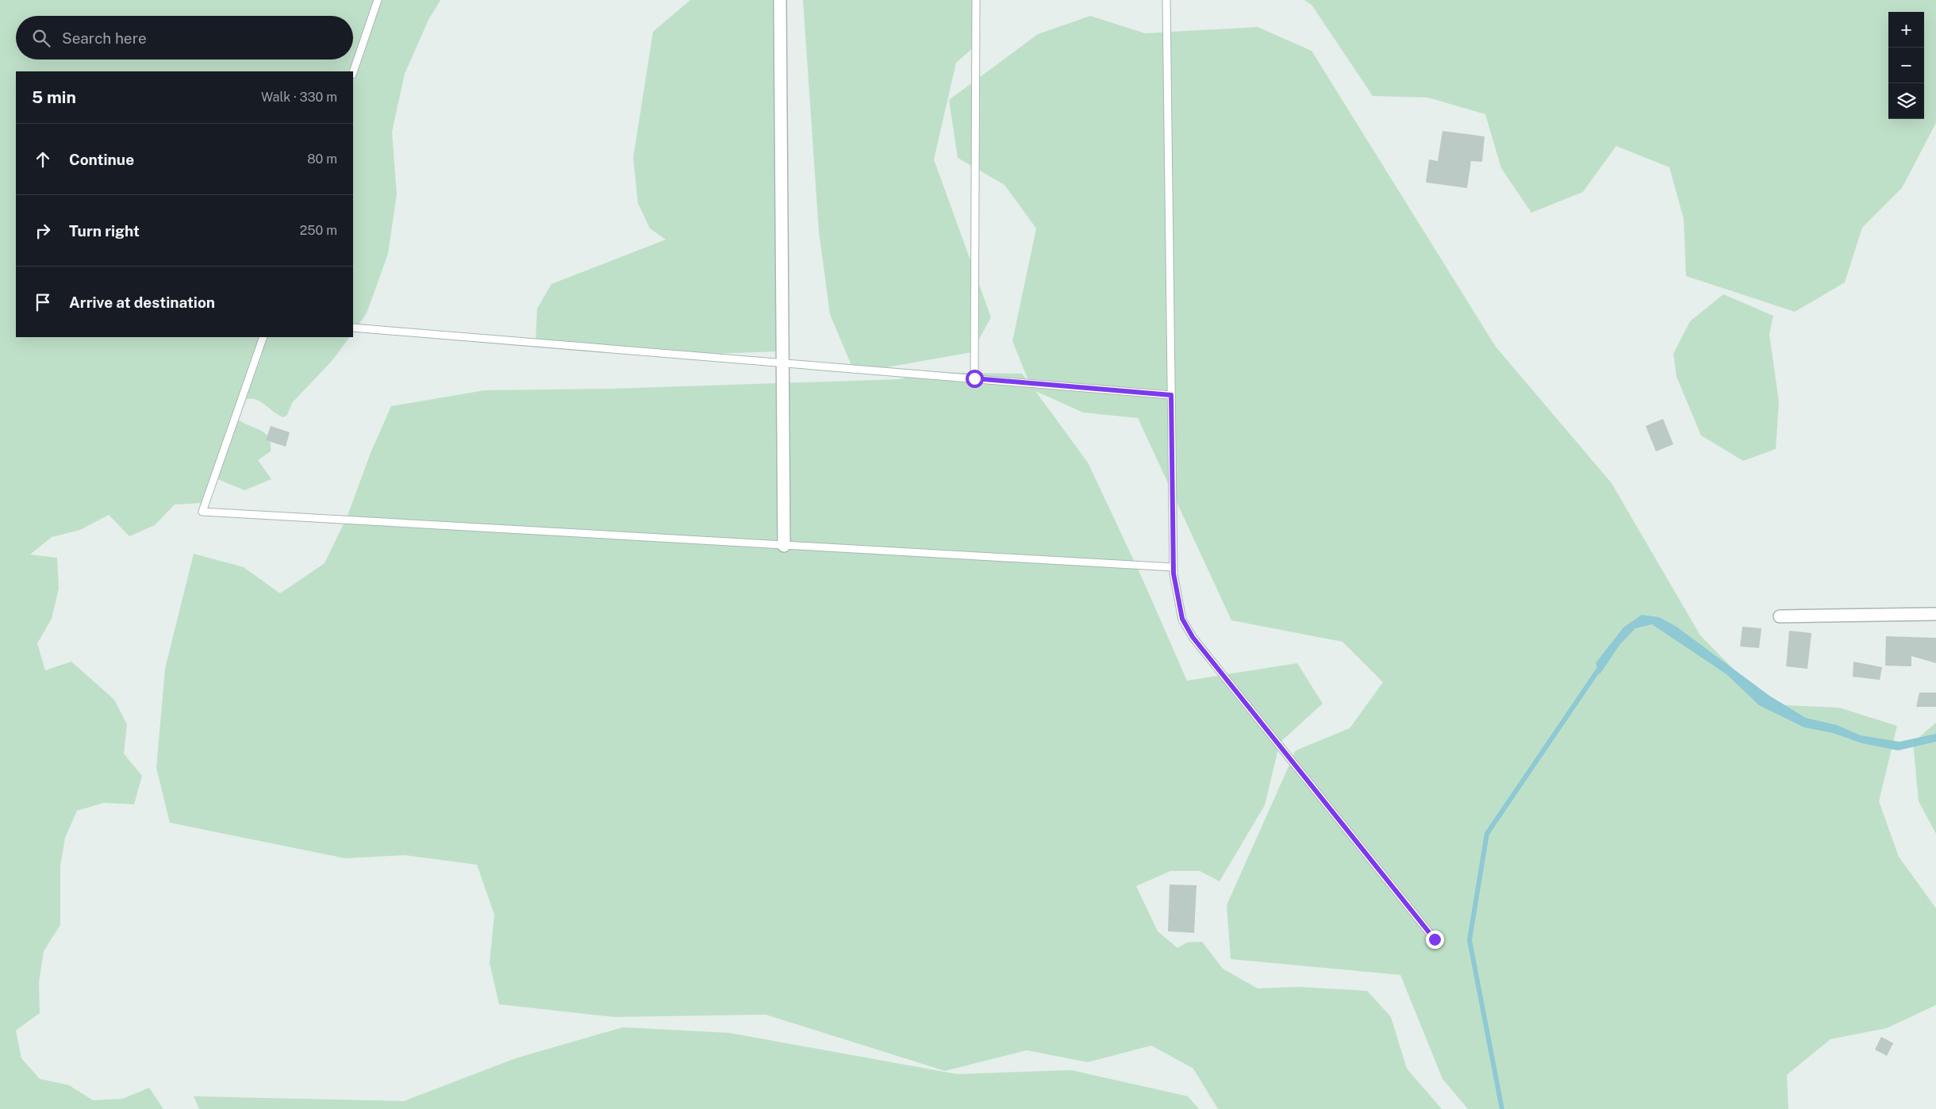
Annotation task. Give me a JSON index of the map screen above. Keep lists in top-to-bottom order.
{
  "page": {
    "map_buttons": ["+", "−"],
    "search": "Search here",
    "heading": ["5 min", "Walk · 330 m"],
    "list": [
      ["Continue", "80 m"],
      ["Turn right", "250 m"],
      "Arrive at destination"
    ]
  }
}
